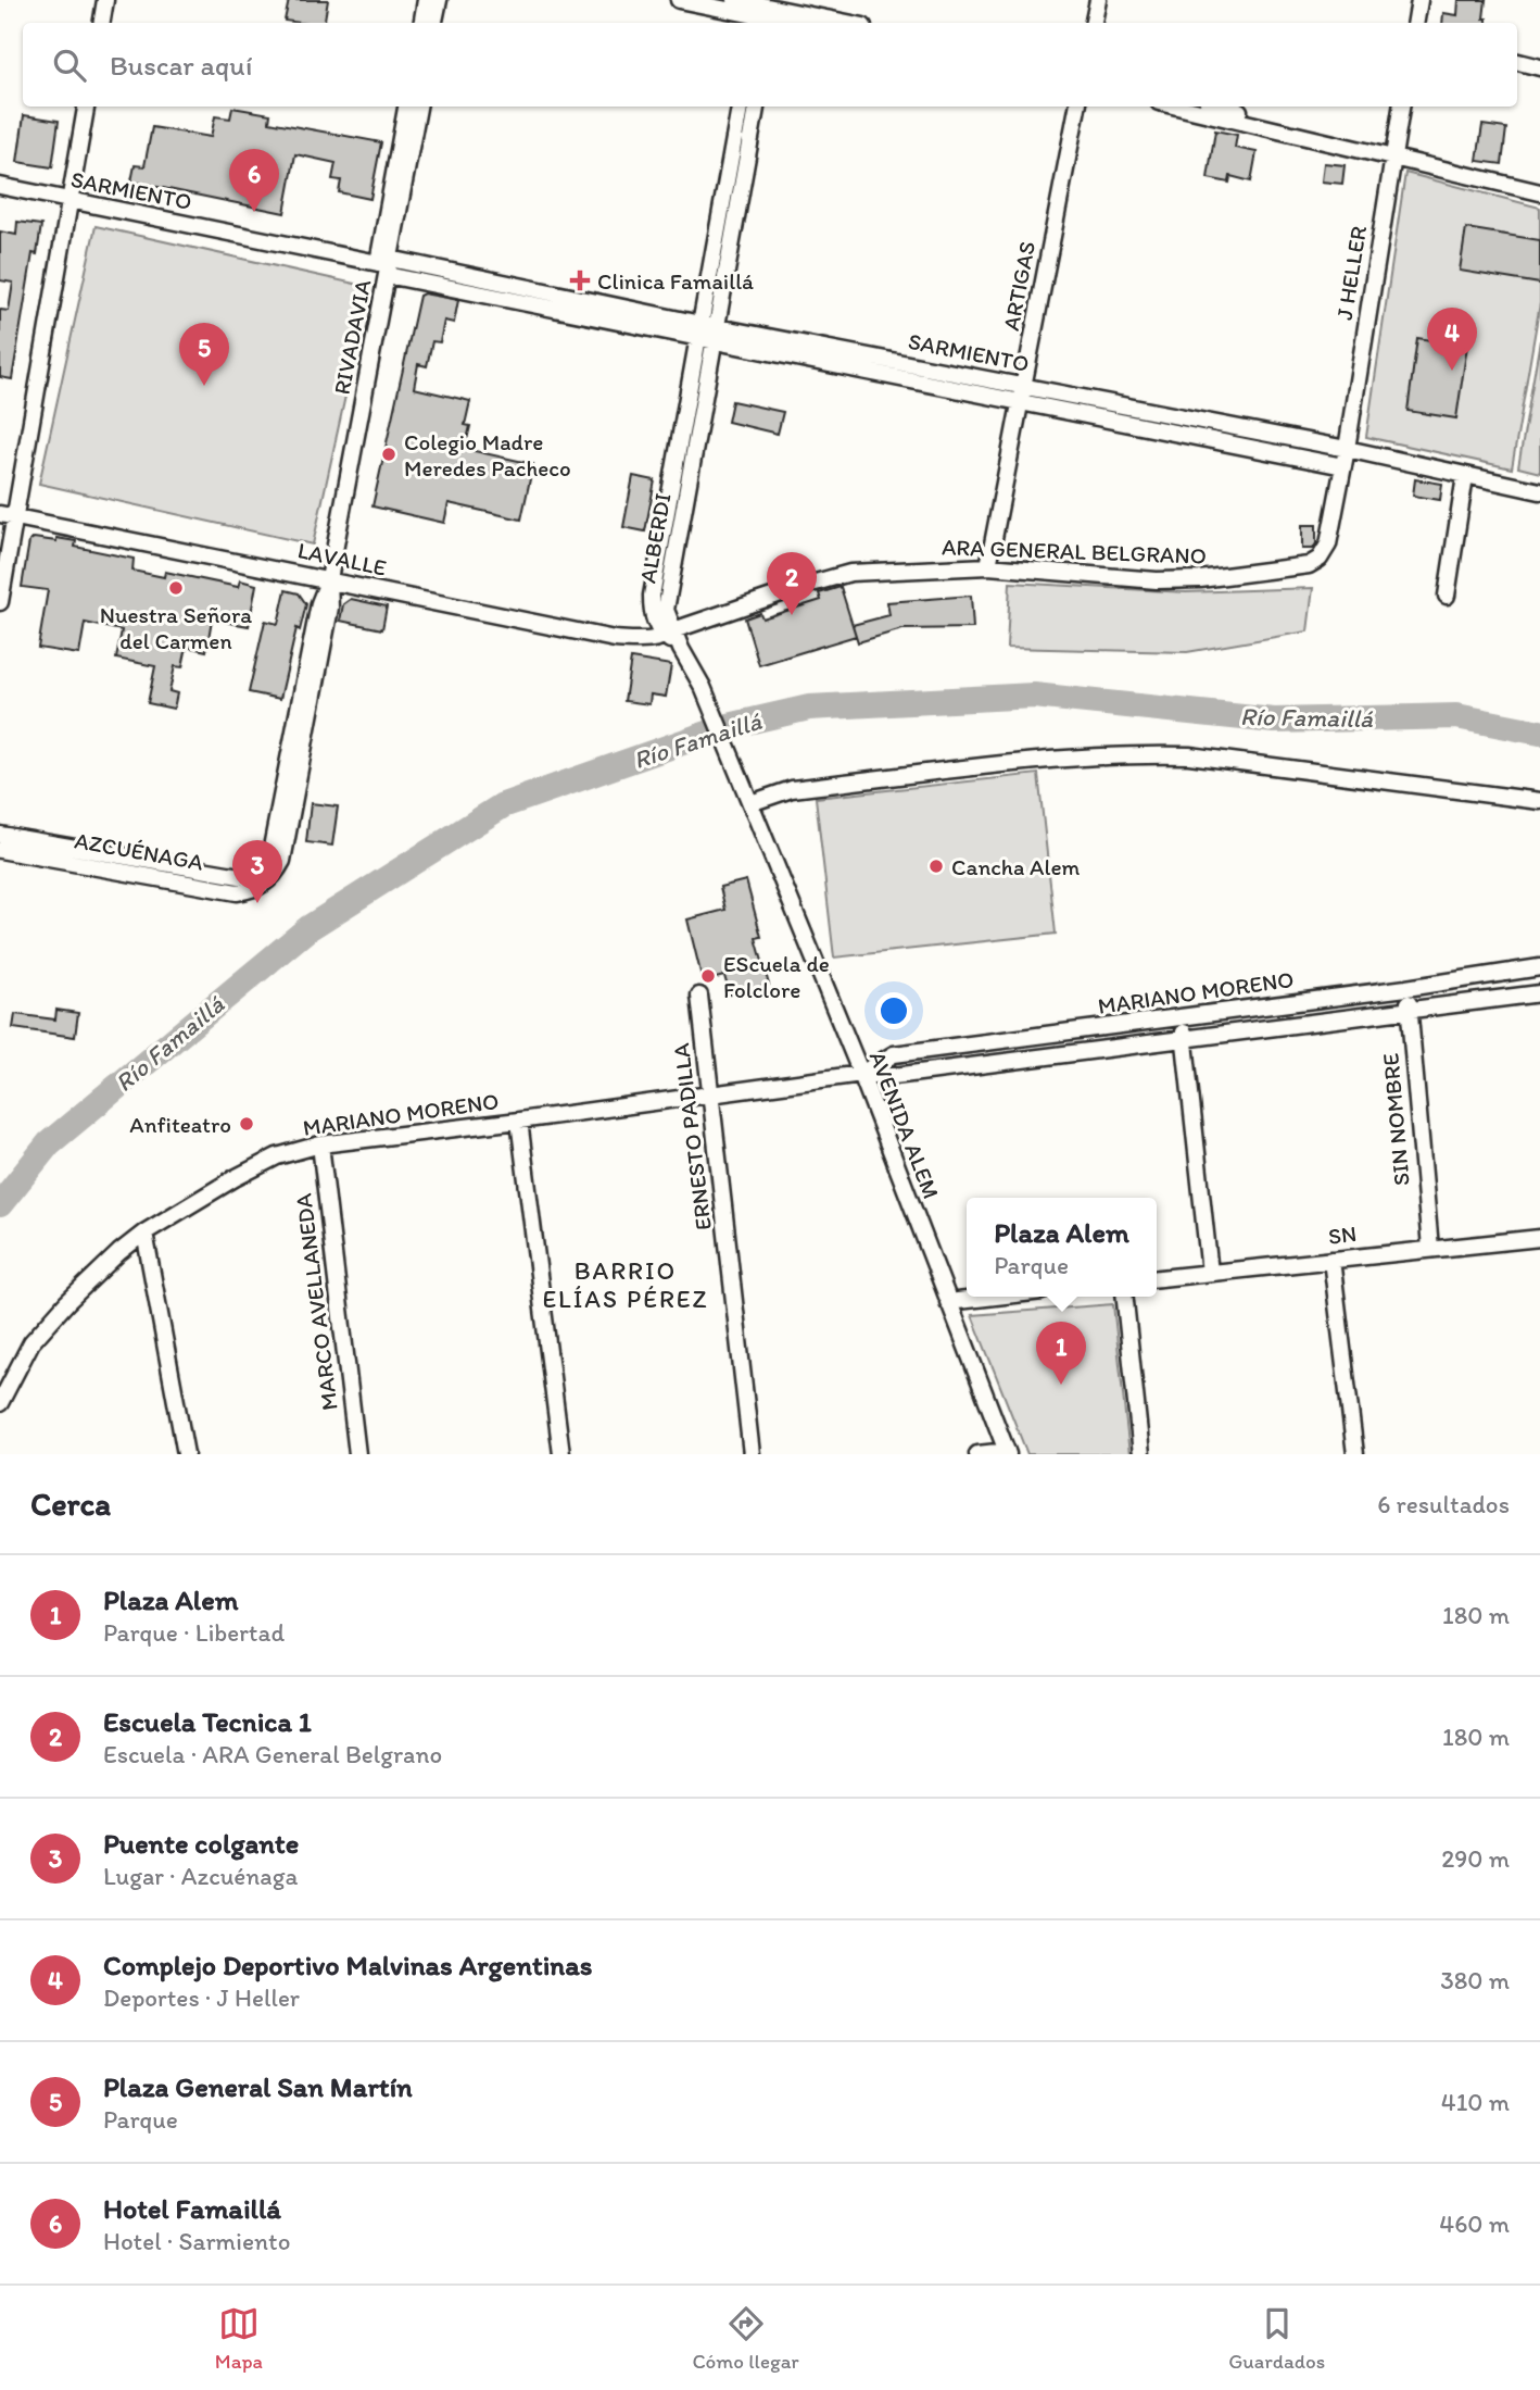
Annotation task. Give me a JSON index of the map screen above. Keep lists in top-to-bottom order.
{
  "streets": {
    "street": [
      "SARMIENTO",
      "J HELLER",
      "ARTIGAS",
      "RIVADAVIA",
      "ALBERDI",
      "ARA GENERAL BELGRANO",
      "LAVALLE",
      "AZCUÉNAGA",
      "MARIANO MORENO",
      "SIN NOMBRE",
      "AVENIDA ALEM",
      "ERNESTO PADILLA",
      "SN",
      "MARCO AVELLANEDA"
    ]
  },
  "crossings": [
    ["SARMIENTO", "J HELLER"],
    ["SARMIENTO", "ARTIGAS"],
    ["SARMIENTO", "RIVADAVIA"],
    ["SARMIENTO", "ALBERDI"],
    ["SARMIENTO", "ARA GENERAL BELGRANO"],
    ["J HELLER", "ARA GENERAL BELGRANO"],
    ["ARTIGAS", "ARA GENERAL BELGRANO"],
    ["RIVADAVIA", "LAVALLE"],
    ["RIVADAVIA", "AZCUÉNAGA"],
    ["ALBERDI", "ARA GENERAL BELGRANO"],
    ["ALBERDI", "LAVALLE"],
    ["ALBERDI", "AVENIDA ALEM"],
    ["ARA GENERAL BELGRANO", "LAVALLE"],
    ["MARIANO MORENO", "SIN NOMBRE"],
    ["MARIANO MORENO", "AVENIDA ALEM"],
    ["MARIANO MORENO", "ERNESTO PADILLA"],
    ["MARIANO MORENO", "MARCO AVELLANEDA"],
    ["SIN NOMBRE", "SN"]
  ],
  "districts": ["BARRIO ELÍAS PÉREZ"],
  "water": ["Río Famaillá"],
  "places": {
    "health": ["Clinica Famaillá"],
    "other": [
      "Colegio Madre Meredes Pacheco",
      "Nuestra Señora del Carmen",
      "Cancha Alem",
      "EScuela de Folclore",
      "Anfiteatro"
    ]
  },
  "page": {
    "search": "Buscar aquí",
    "pins": [
      "6",
      "4",
      "5",
      "2",
      "3",
      "1"
    ],
    "popup": ["Plaza Alem", "Parque"],
    "heading": ["Cerca", "6 resultados"],
    "list": [
      {
        "mark": "1",
        "name": "Plaza Alem",
        "note": "Parque · Libertad",
        "value": "180 m"
      },
      {
        "mark": "2",
        "name": "Escuela Tecnica 1",
        "note": "Escuela · ARA General Belgrano",
        "value": "180 m"
      },
      {
        "mark": "3",
        "name": "Puente colgante",
        "note": "Lugar · Azcuénaga",
        "value": "290 m"
      },
      {
        "mark": "4",
        "name": "Complejo Deportivo Malvinas Argentinas",
        "note": "Deportes · J Heller",
        "value": "380 m"
      },
      {
        "mark": "5",
        "name": "Plaza General San Martín",
        "note": "Parque",
        "value": "410 m"
      },
      {
        "mark": "6",
        "name": "Hotel Famaillá",
        "note": "Hotel · Sarmiento",
        "value": "460 m"
      }
    ],
    "nav": ["Mapa", "Cómo llegar", "Guardados"]
  }
}
